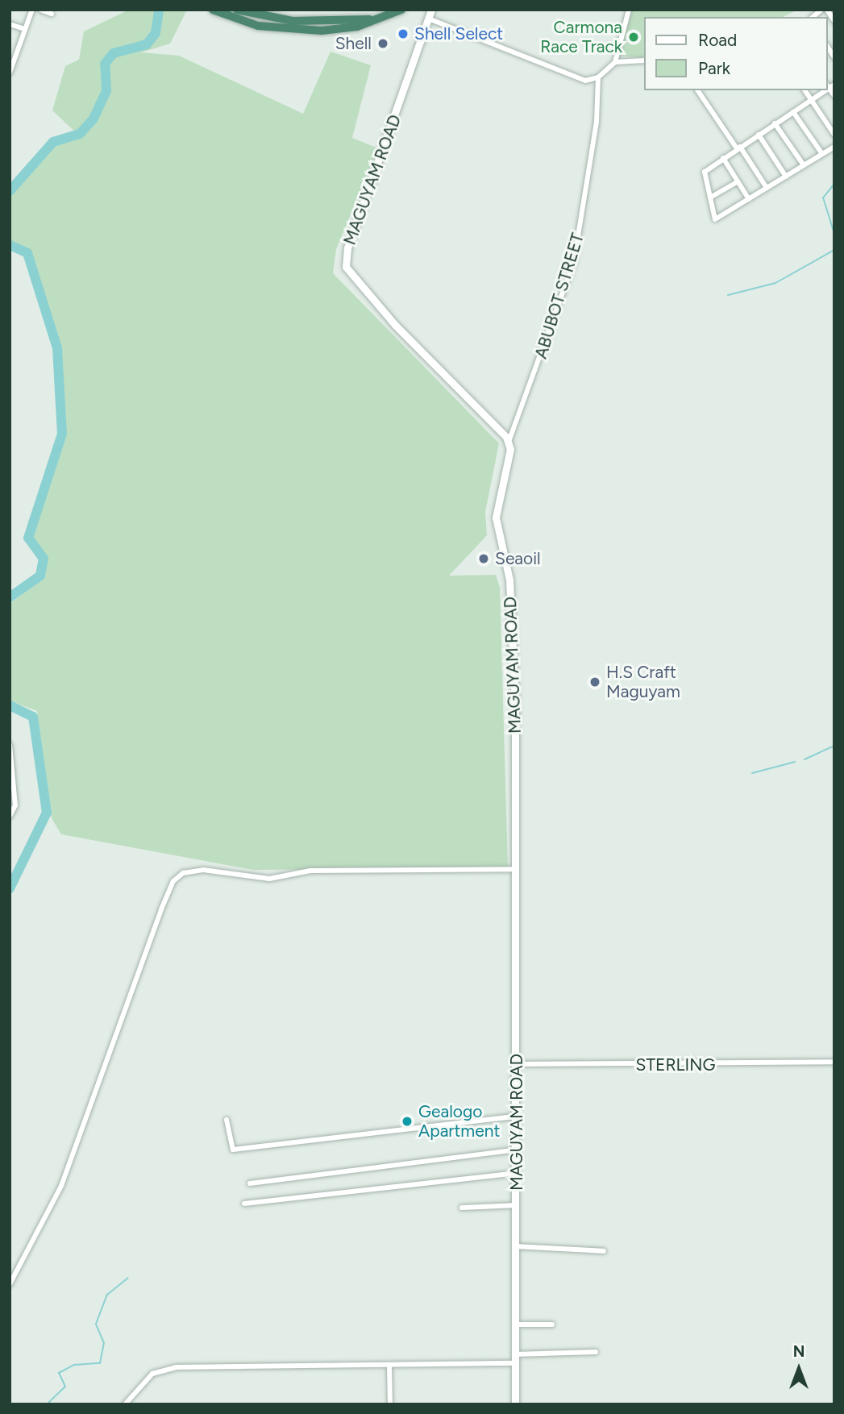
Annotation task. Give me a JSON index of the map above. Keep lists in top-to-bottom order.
{
  "streets": {
    "main road": ["MAGUYAM ROAD"],
    "street": ["ABUBOT STREET", "STERLING"]
  },
  "crossings": [
    ["MAGUYAM ROAD", "ABUBOT STREET"],
    ["MAGUYAM ROAD", "STERLING"]
  ],
  "places": [
    "Shell Select",
    "Carmona Race Track",
    "Shell",
    "Seaoil",
    "H.S Craft Maguyam",
    "Gealogo Apartment"
  ],
  "legend": ["Road", "Park"],
  "north": "top"
}
